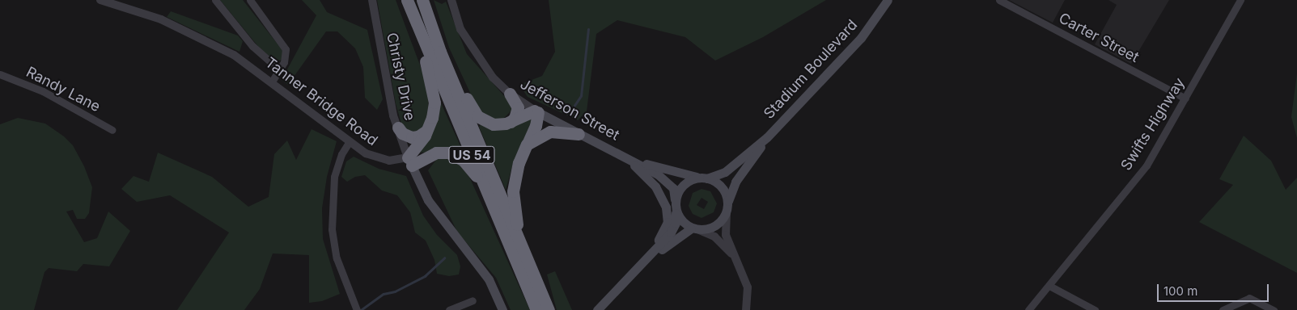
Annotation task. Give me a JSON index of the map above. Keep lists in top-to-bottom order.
{
  "streets": {
    "highway": ["US 54"],
    "main road": ["Stadium Boulevard", "Jefferson Street"],
    "street": [
      "Carter Street",
      "Christy Drive",
      "Randy Lane",
      "Tanner Bridge Road",
      "Swifts Highway"
    ]
  },
  "crossings": [
    ["Carter Street", "Swifts Highway"],
    ["Christy Drive", "Tanner Bridge Road"]
  ],
  "scale_bar": "100 m"
}
